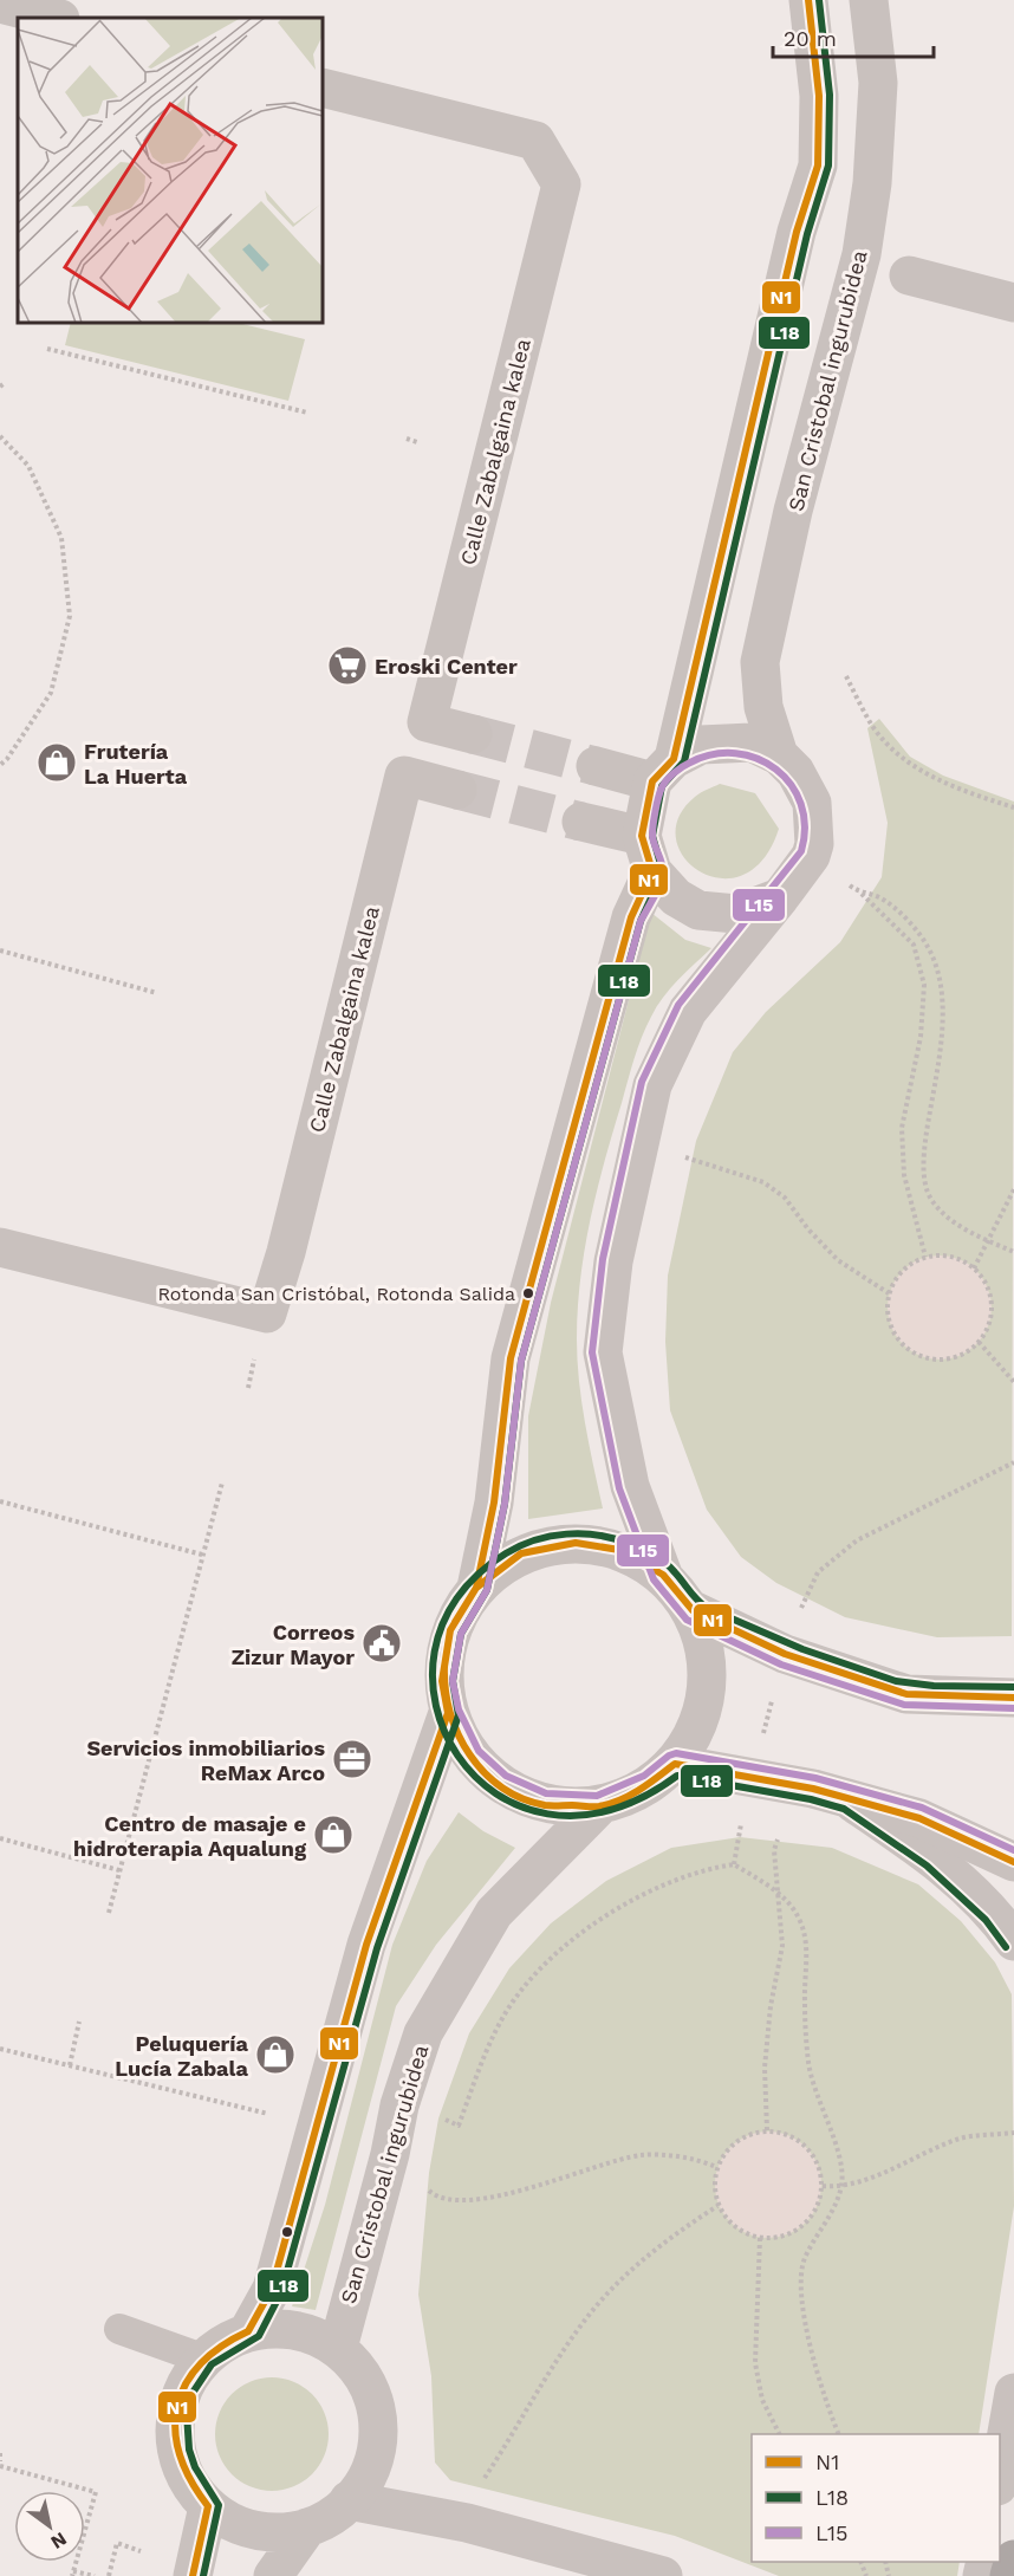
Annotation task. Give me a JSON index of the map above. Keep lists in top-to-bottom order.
{
  "streets": {
    "street": ["San Cristobal ingurubidea", "Calle Zabalgaina kalea"]
  },
  "places": {
    "supermarket": ["Eroski Center"],
    "shop": ["Frutería La Huerta", "Centro de masaje e hidroterapia Aqualung", "Peluquería Lucía Zabala"],
    "other": ["Rotonda San Cristóbal, Rotonda Salida"],
    "public building": ["Correos Zizur Mayor"],
    "office": ["Servicios inmobiliarios ReMax Arco"]
  },
  "lines": ["transit line N1", "transit line L18", "transit line L15"],
  "legend": ["N1", "L18", "L15"],
  "scale_bar": "20 m",
  "north": "bottom right"
}
